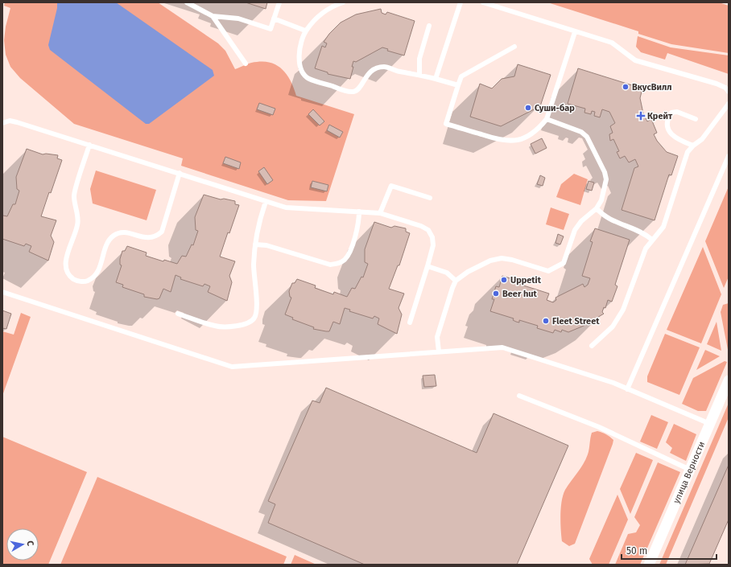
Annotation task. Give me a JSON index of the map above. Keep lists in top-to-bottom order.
{
  "streets": {
    "street": ["улица Верности"]
  },
  "places": {
    "other": [
      "ВкусВилл",
      "Суши-бар",
      "Uppetit",
      "Beer hut",
      "Fleet Street"
    ],
    "health": ["Крейт"]
  },
  "scale_bar": "50 m",
  "north": "right"
}
